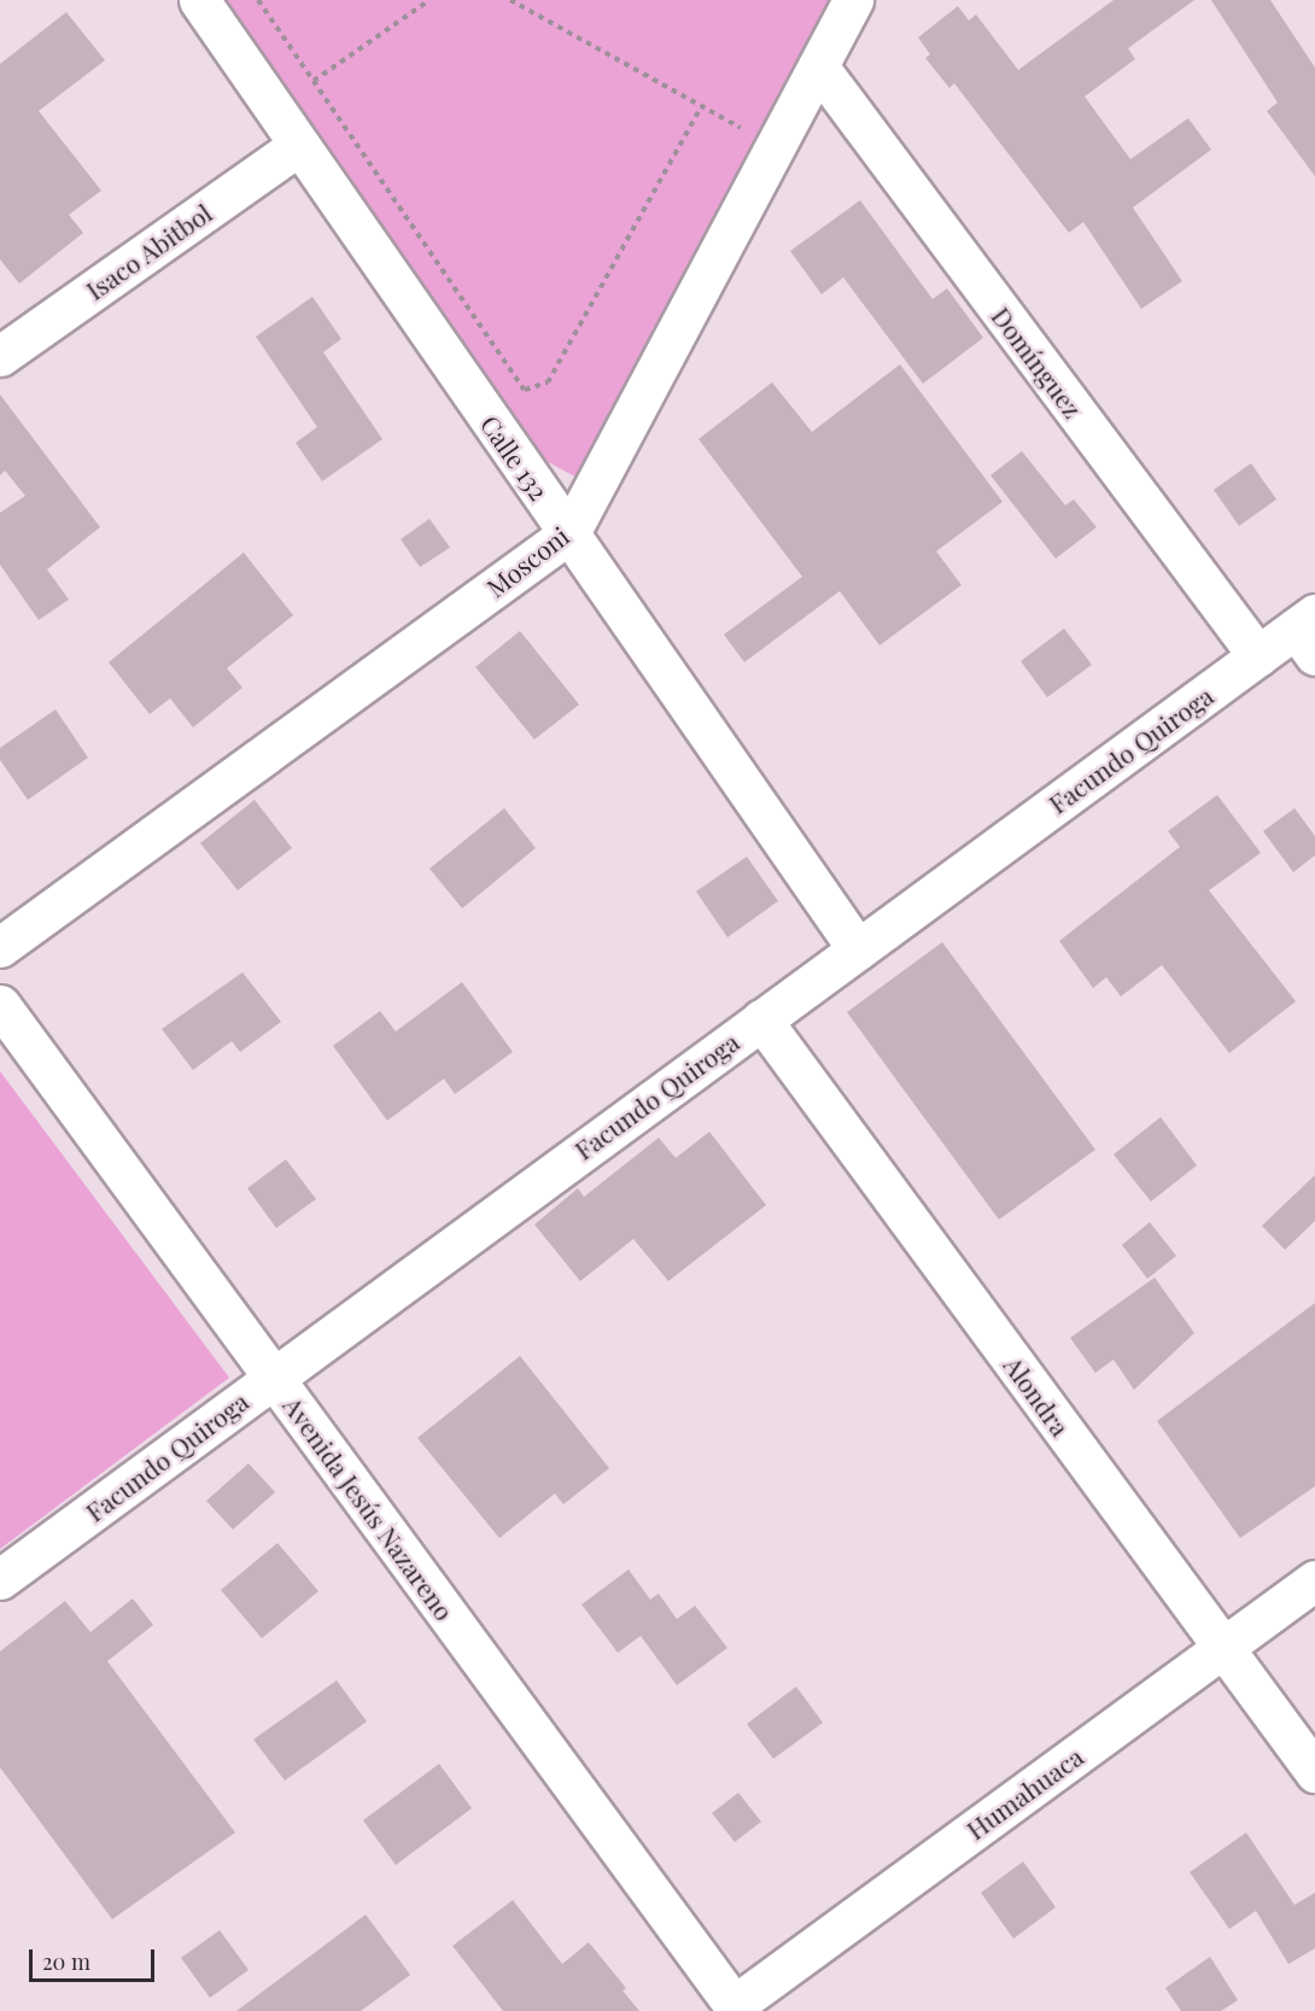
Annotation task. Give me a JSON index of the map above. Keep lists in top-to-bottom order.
{
  "streets": {
    "street": [
      "Isaco Abitbol",
      "Domínguez",
      "Calle 132",
      "Mosconi",
      "Facundo Quiroga",
      "Alondra",
      "Avenida Jesús Nazareno",
      "Humahuaca"
    ]
  },
  "crossings": [
    ["Isaco Abitbol", "Calle 132"],
    ["Domínguez", "Mosconi"],
    ["Domínguez", "Facundo Quiroga"],
    ["Calle 132", "Mosconi"],
    ["Calle 132", "Facundo Quiroga"],
    ["Facundo Quiroga", "Alondra"],
    ["Facundo Quiroga", "Avenida Jesús Nazareno"],
    ["Alondra", "Humahuaca"],
    ["Avenida Jesús Nazareno", "Humahuaca"]
  ],
  "scale_bar": "20 m"
}
